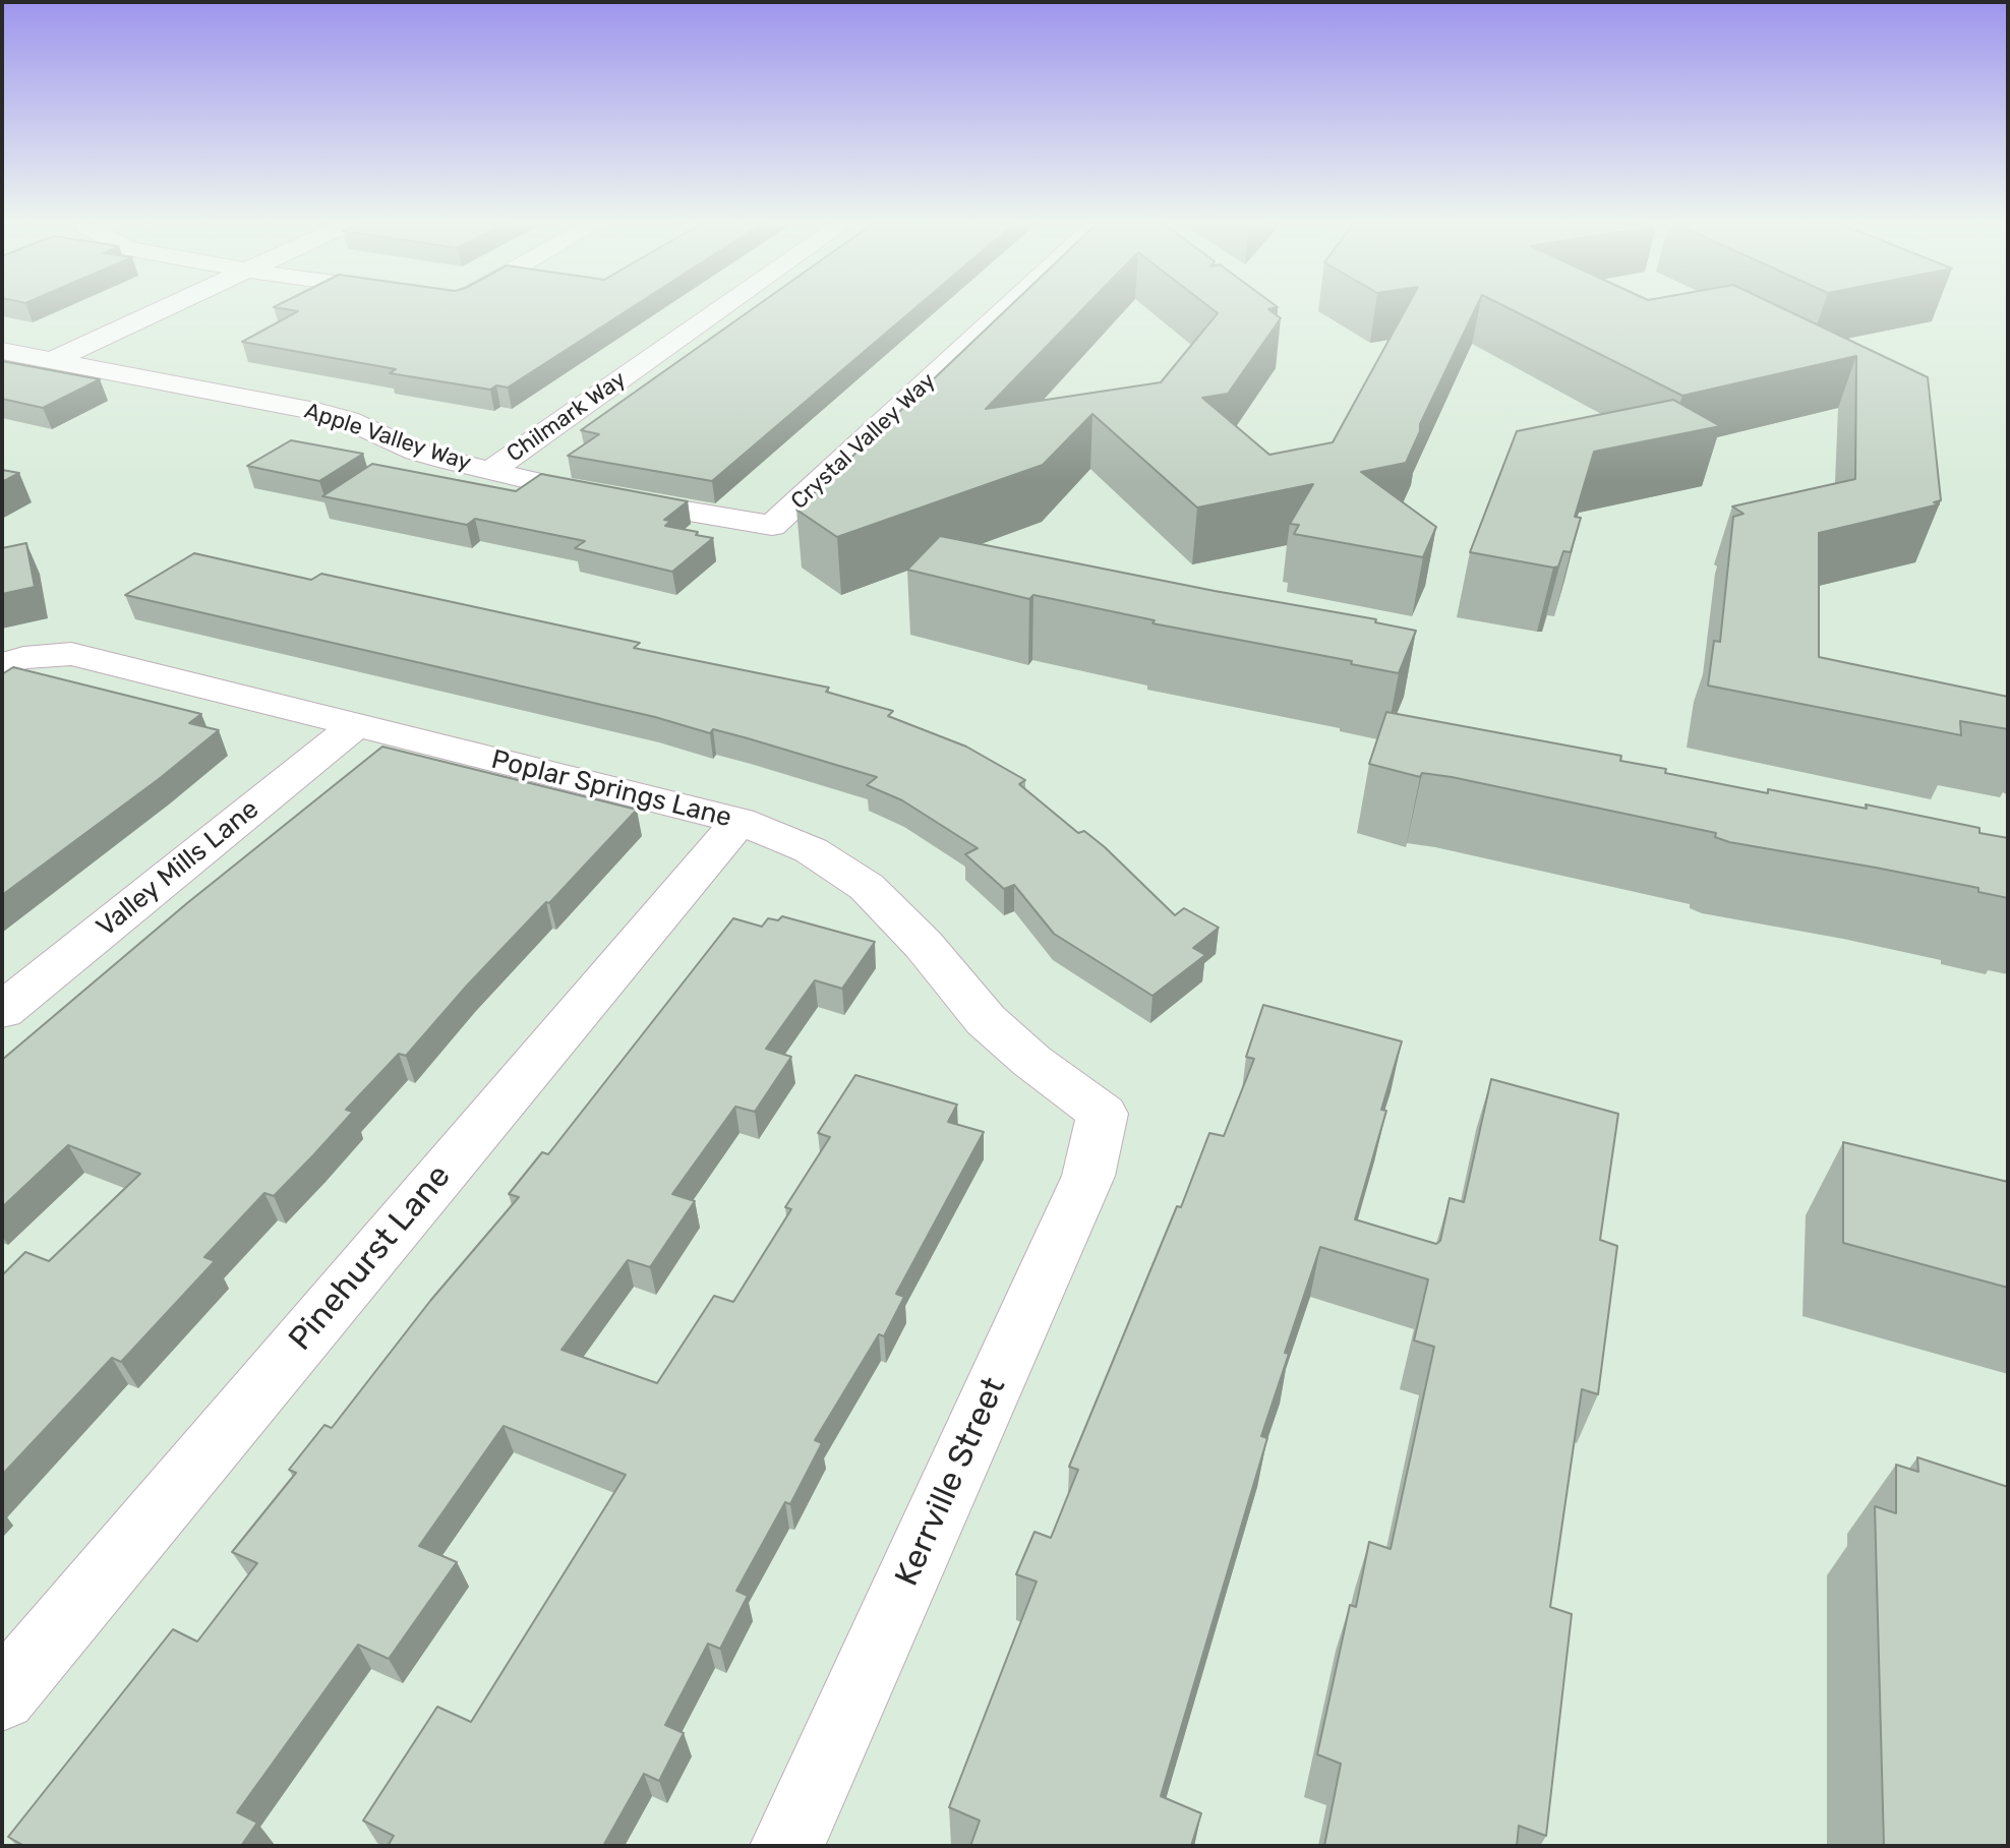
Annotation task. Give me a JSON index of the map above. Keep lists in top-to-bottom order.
{
  "streets": {
    "street": [
      "Chilmark Way",
      "Apple Valley Way",
      "Crystal Valley Way",
      "Poplar Springs Lane",
      "Valley Mills Lane",
      "Pinehurst Lane",
      "Kerrville Street"
    ]
  },
  "crossings": [
    ["Chilmark Way", "Apple Valley Way"],
    ["Apple Valley Way", "Crystal Valley Way"],
    ["Poplar Springs Lane", "Valley Mills Lane"],
    ["Poplar Springs Lane", "Pinehurst Lane"],
    ["Poplar Springs Lane", "Kerrville Street"]
  ]
}
